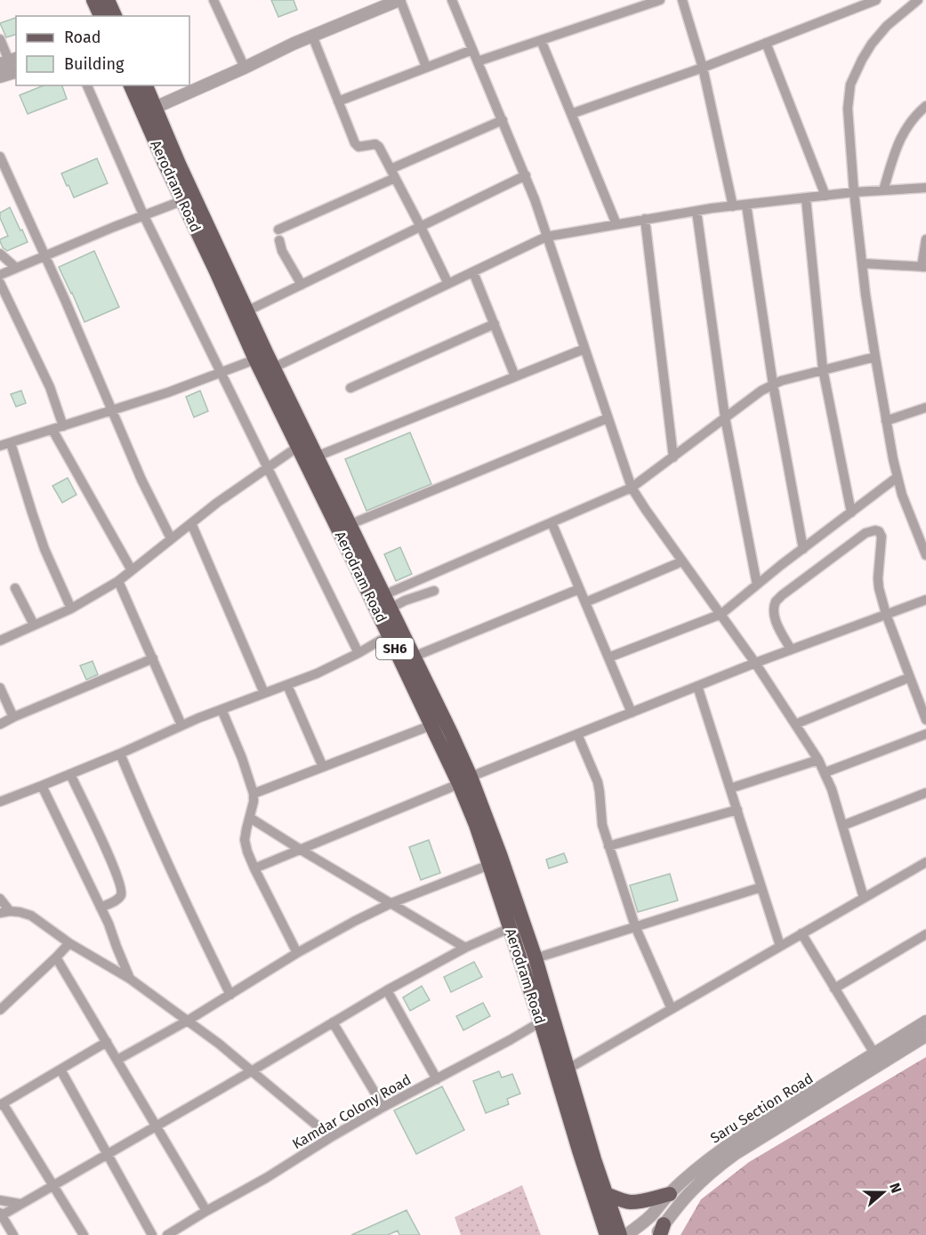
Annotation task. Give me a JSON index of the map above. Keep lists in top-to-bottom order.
{
  "streets": {
    "main road": ["Aerodram Road", "SH6"],
    "street": ["Saru Section Road", "Kamdar Colony Road"]
  },
  "crossings": [
    ["Aerodram Road", "Kamdar Colony Road"]
  ],
  "legend": ["Road", "Building"],
  "north": "right"
}
